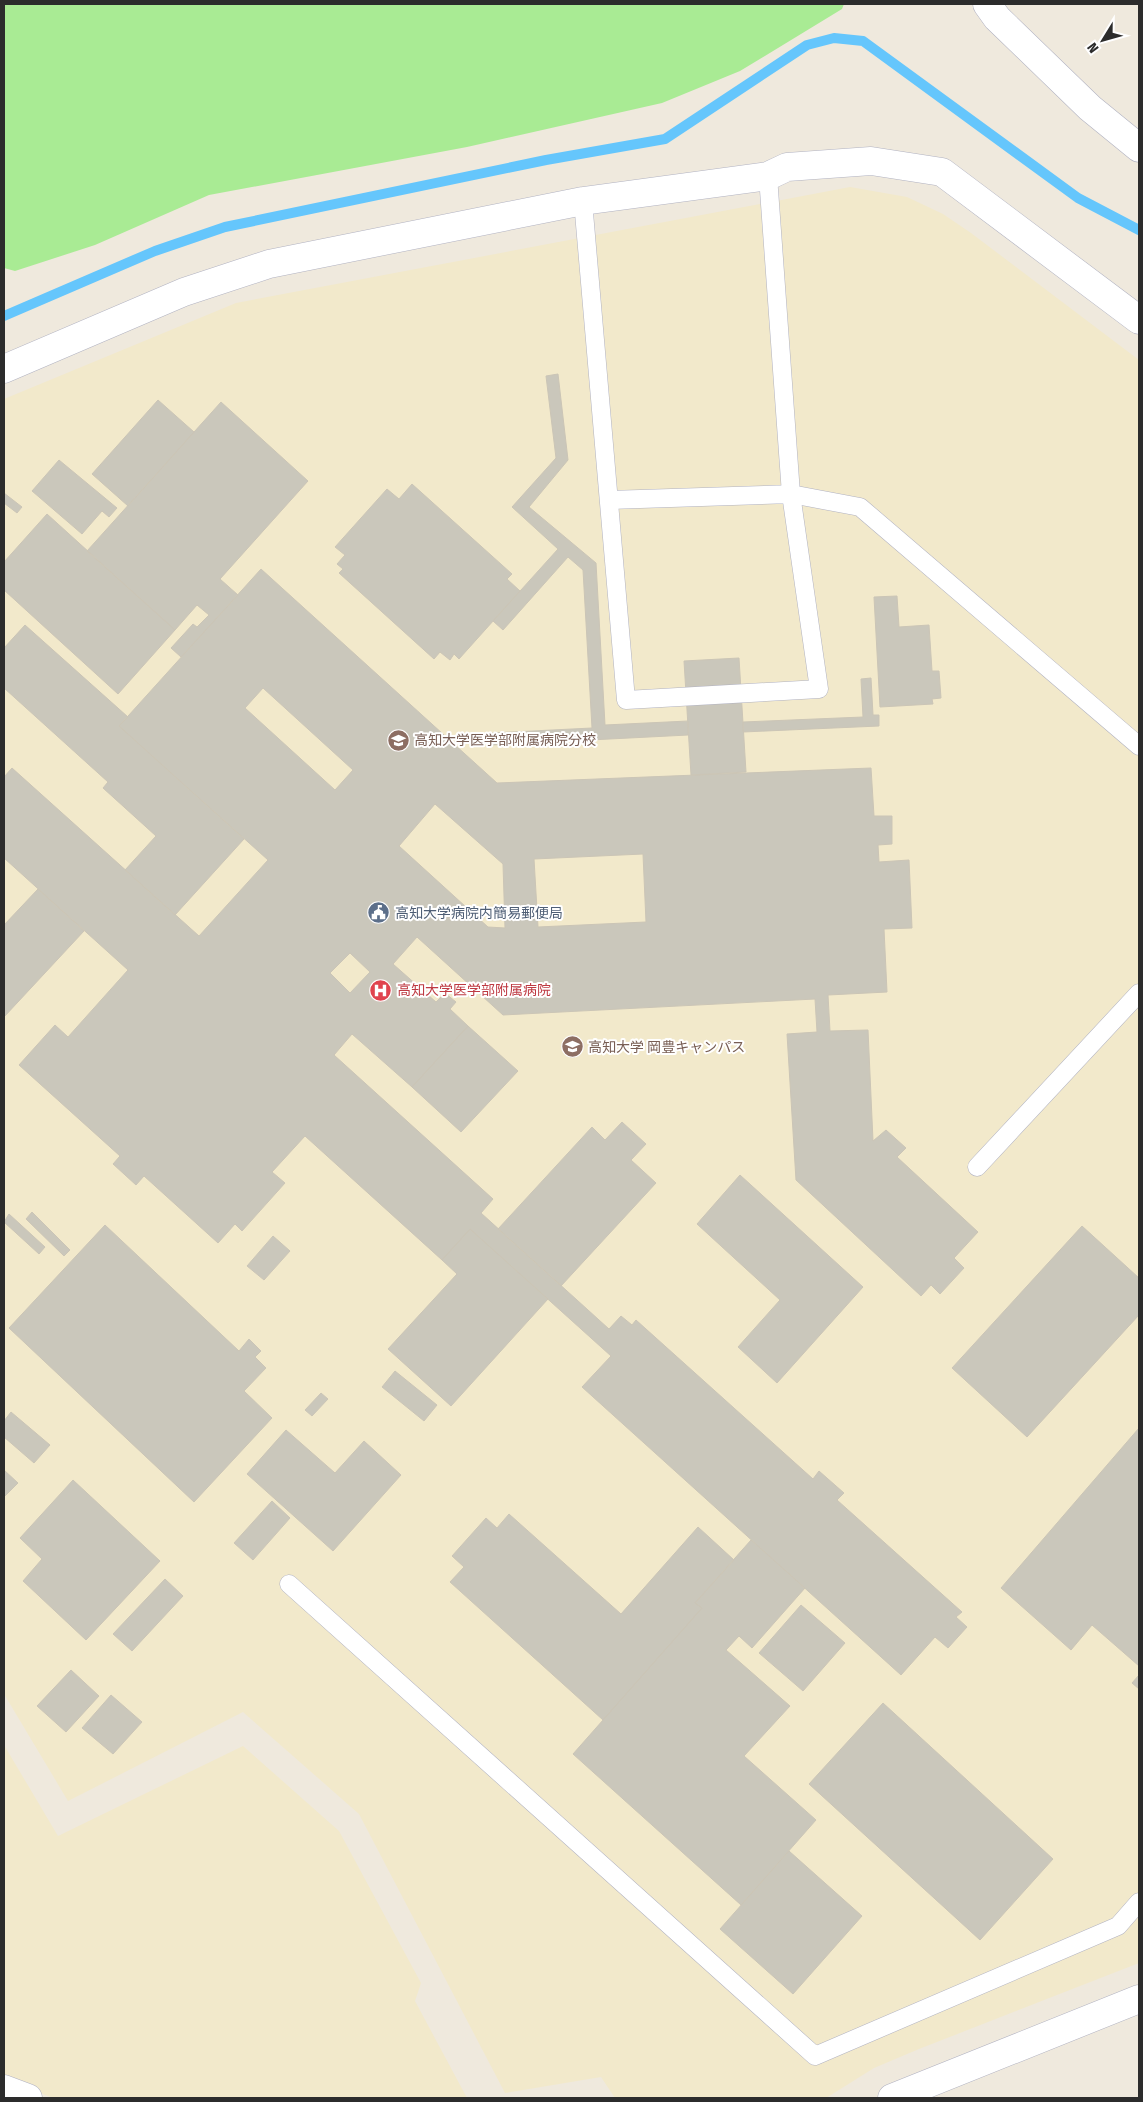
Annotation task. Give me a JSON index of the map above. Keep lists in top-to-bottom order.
{
  "places": {
    "school or university": ["高知大学医学部附属病院分校", "高知大学 岡豊キャンパス"],
    "public building": ["高知大学病院内簡易郵便局"],
    "hospital": ["高知大学医学部附属病院"]
  },
  "north": "bottom left"
}
